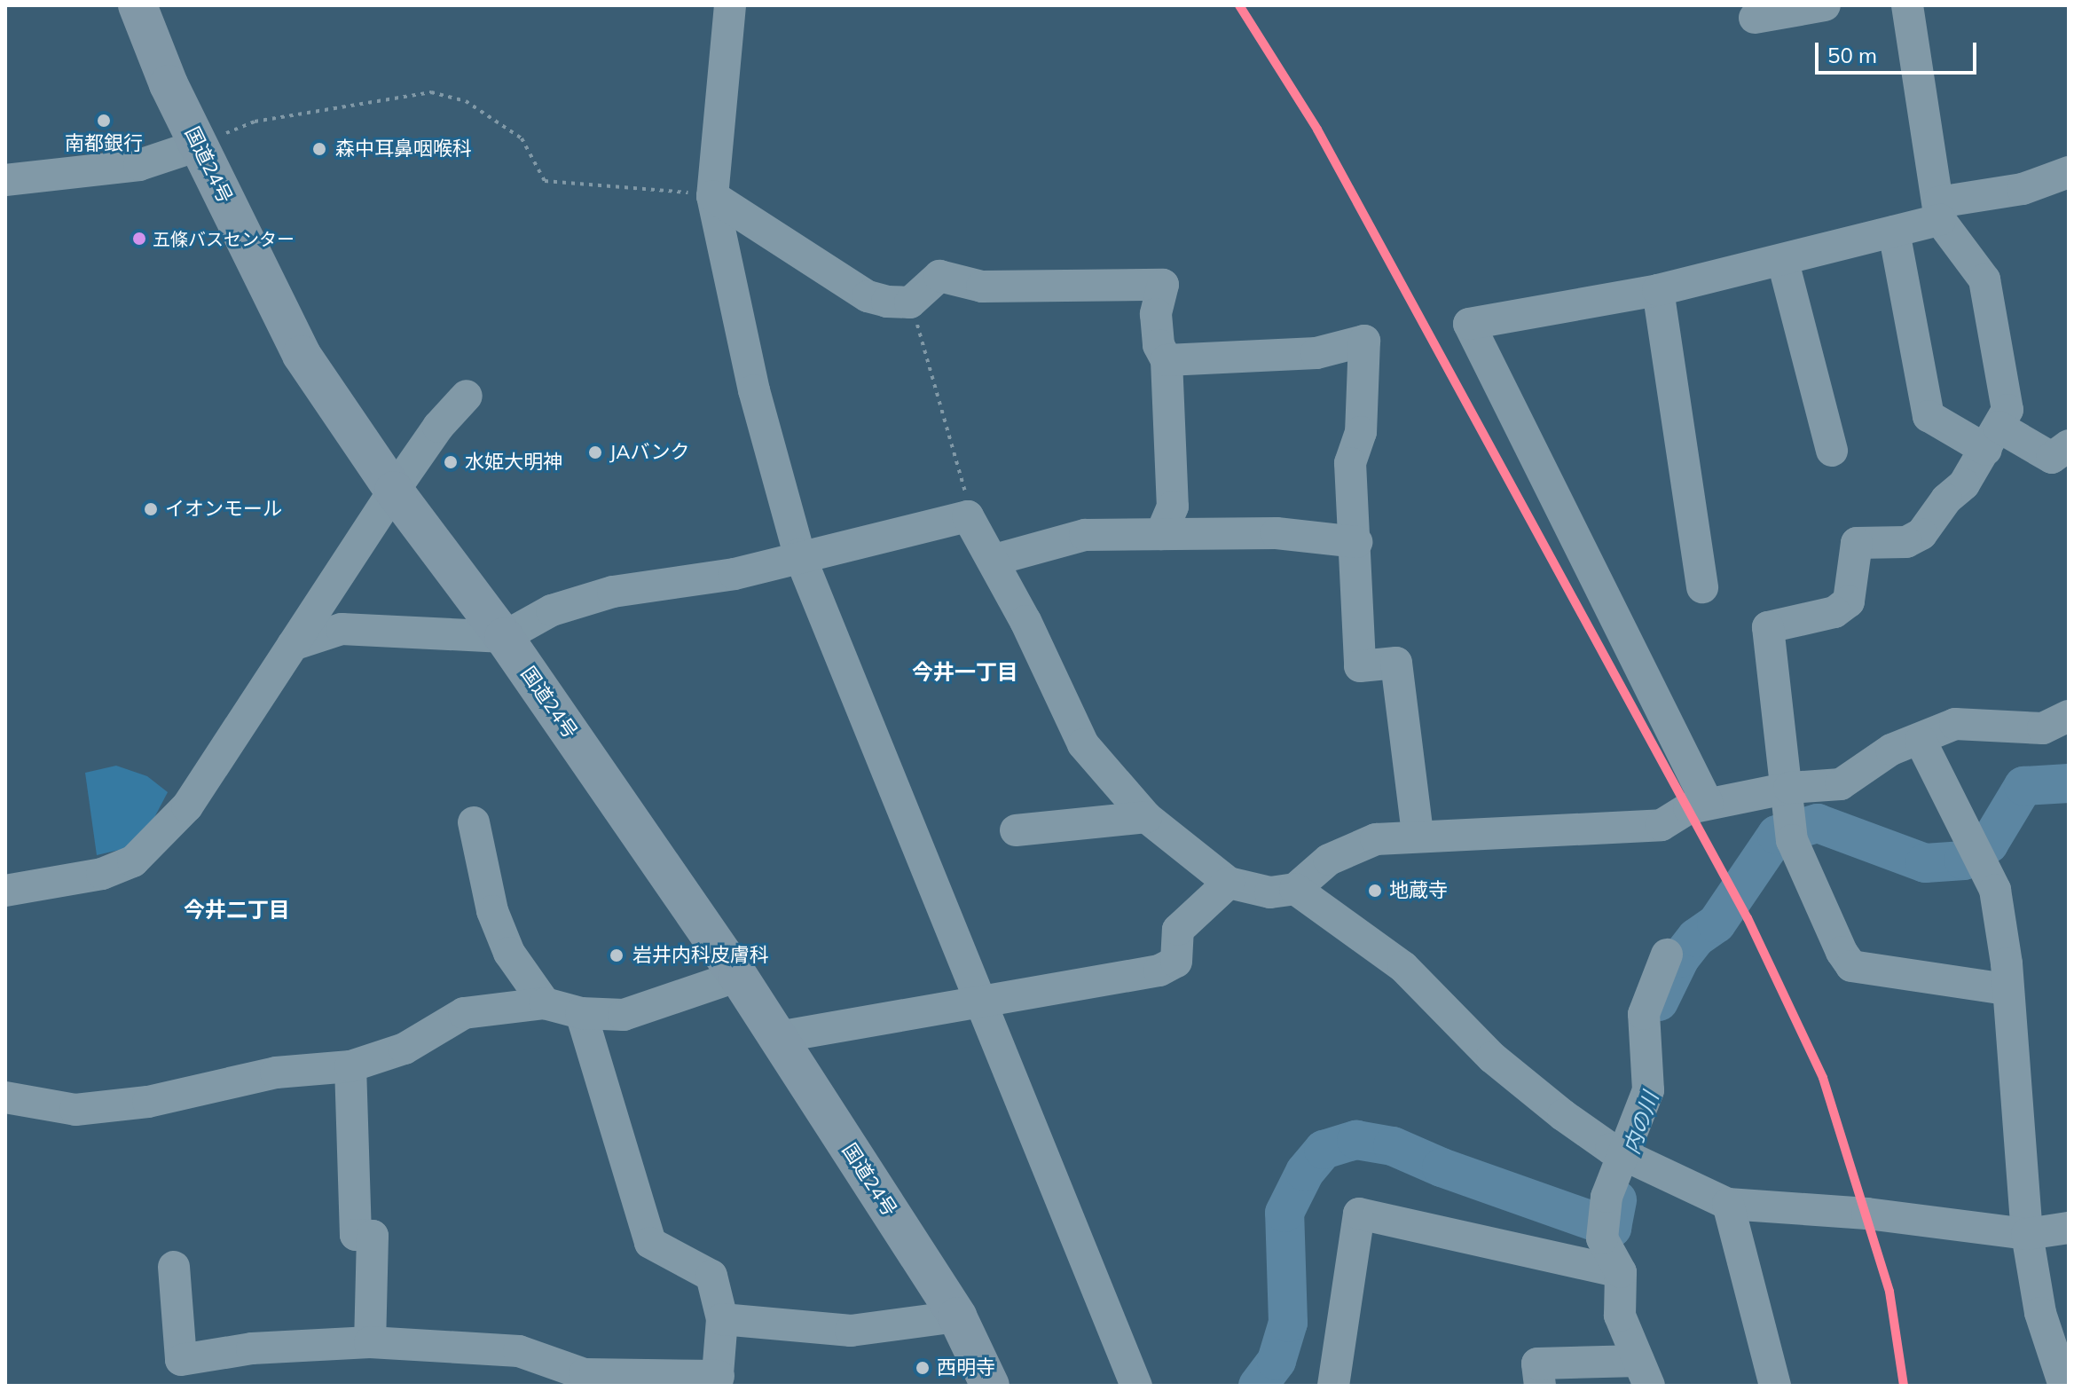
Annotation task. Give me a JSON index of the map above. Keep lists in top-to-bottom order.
{
  "streets": {
    "highway": ["国道24号"]
  },
  "districts": ["今井一丁目", "今井二丁目"],
  "water": ["内の川"],
  "places": [
    "南都銀行",
    "森中耳鼻咽喉科",
    "五條バスセンター",
    "JAバンク",
    "水姫大明神",
    "イオンモール",
    "地蔵寺",
    "岩井内科皮膚科",
    "西明寺"
  ],
  "scale_bar": "50 m"
}
